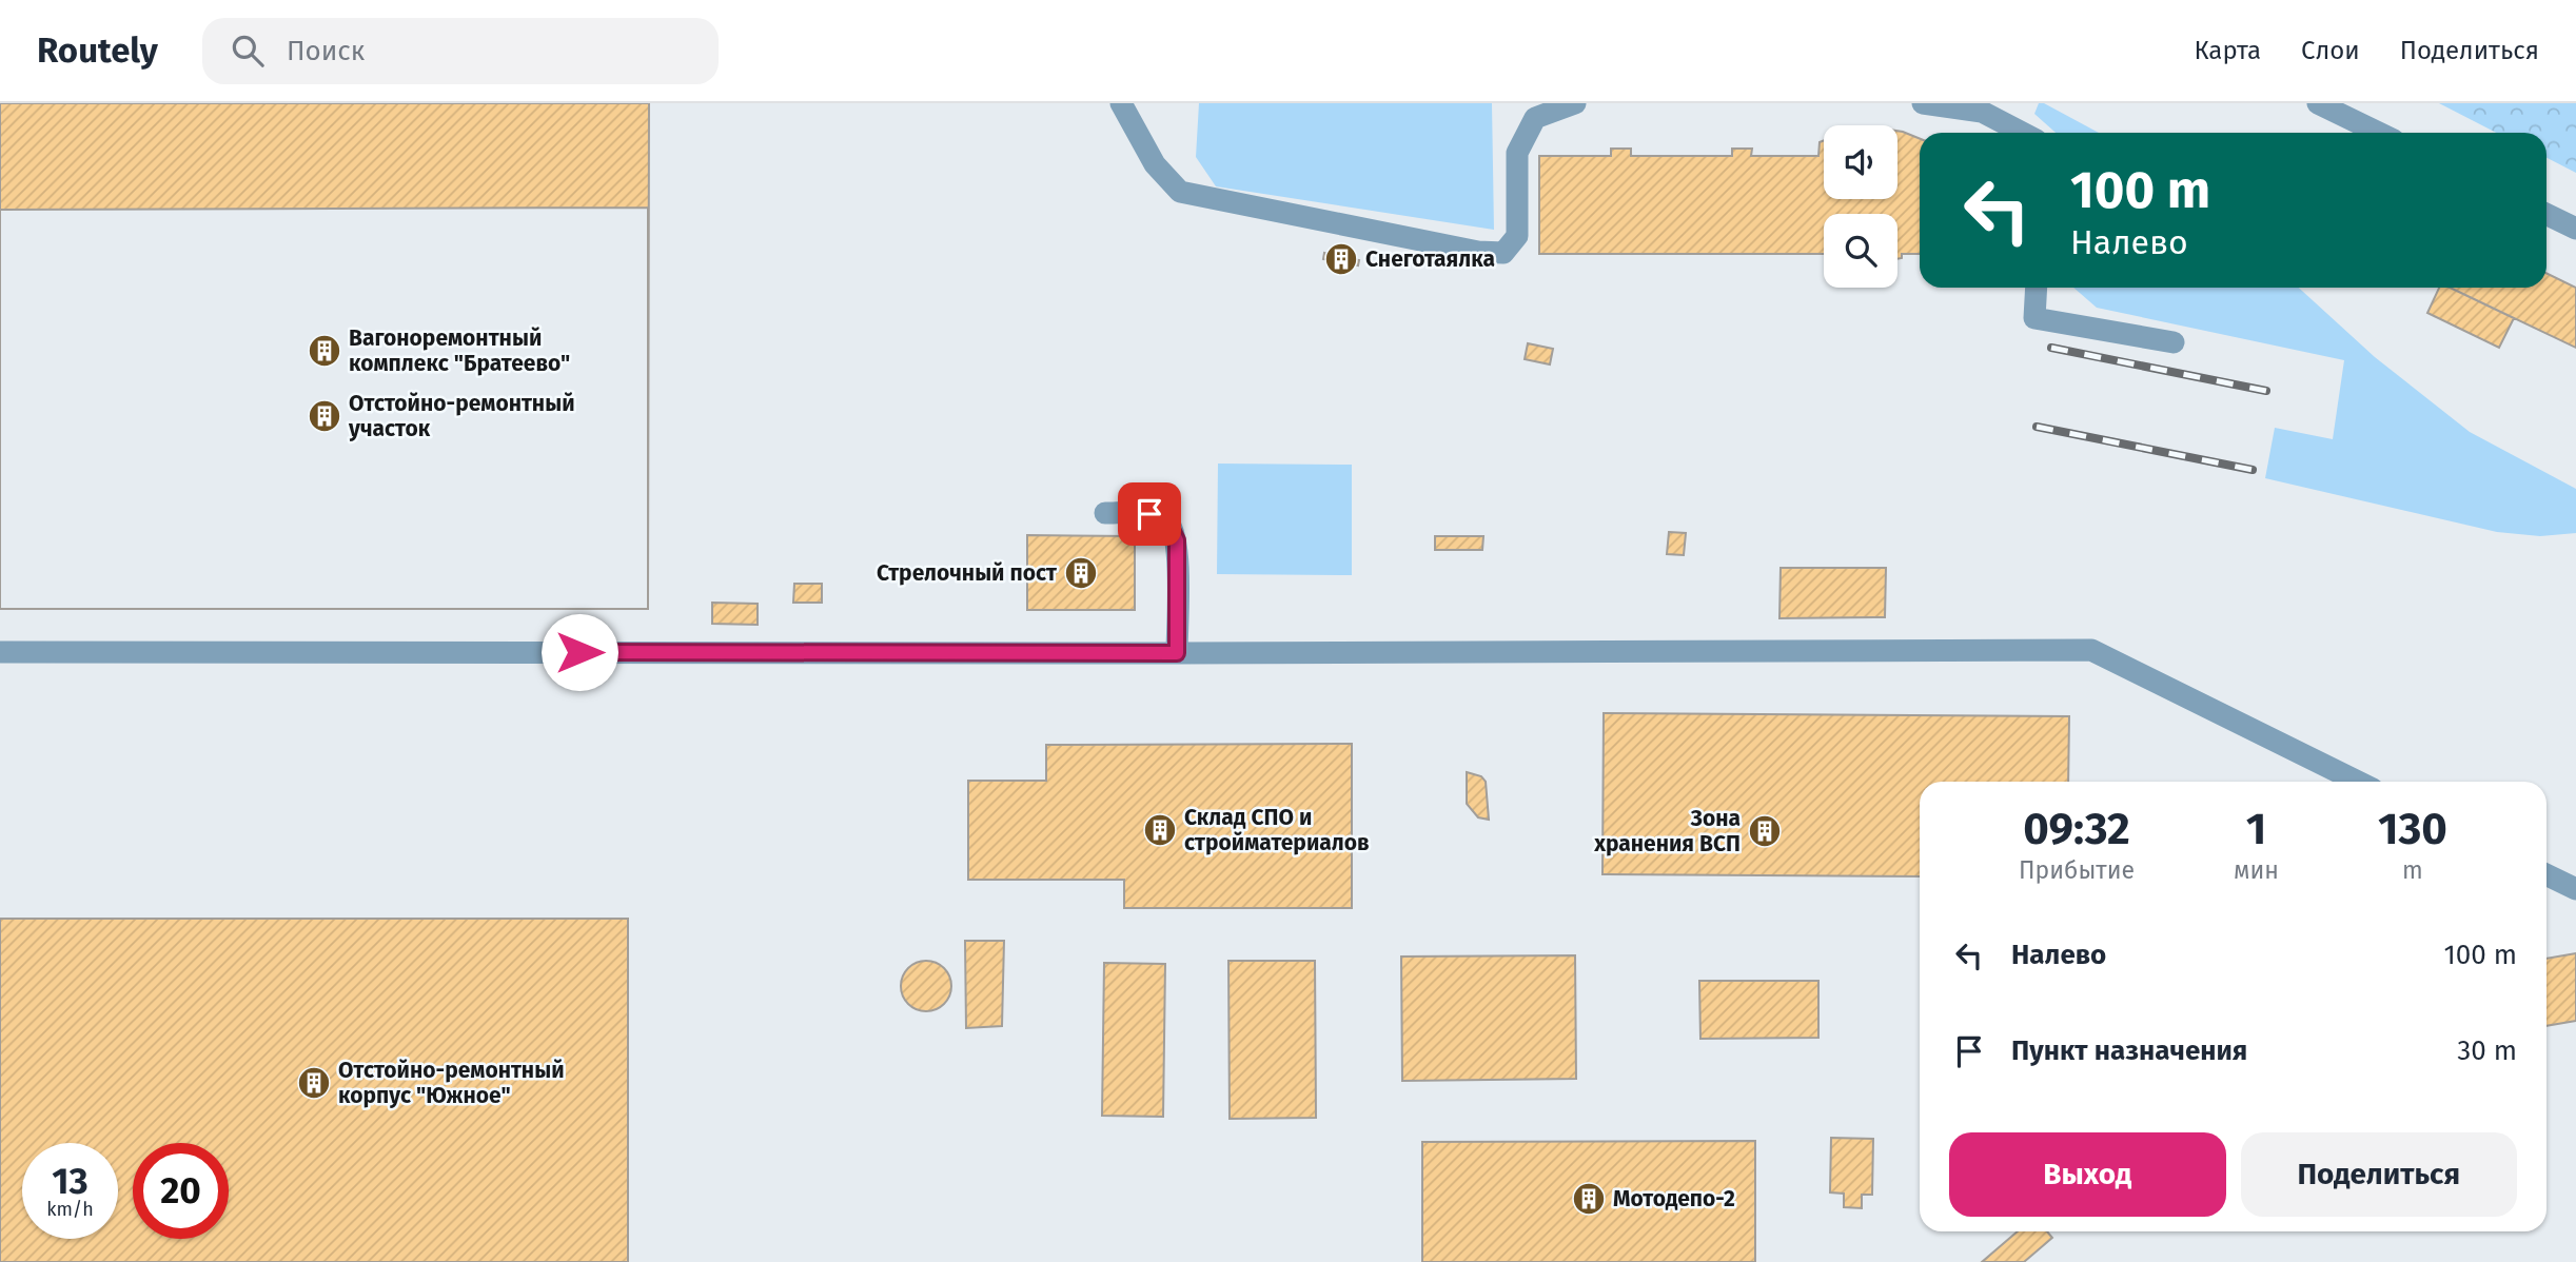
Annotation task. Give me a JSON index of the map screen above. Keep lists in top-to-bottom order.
{
  "places": {
    "building": [
      "Снеготаялка",
      "Вагоноремонтный комплекс \"Братеево\"",
      "Отстойно-ремонтный участок",
      "Стрелочный пост",
      "Склад СПО и стройматериалов",
      "Зона хранения ВСП",
      "Отстойно-ремонтный корпус \"Южное\"",
      "Мотодепо-2"
    ]
  },
  "page": {
    "header": "Routely",
    "search": "Поиск",
    "nav": ["Карта", "Слои", "Поделиться"],
    "turn": ["100 m", "Налево"],
    "eta": [
      "09:32",
      "Прибытие",
      "1",
      "мин",
      "130",
      "m"
    ],
    "list": [
      {
        "name": "Налево",
        "value": "100 m"
      },
      {
        "name": "Пункт назначения",
        "value": "30 m"
      }
    ],
    "buttons": ["Выход", "Поделиться"],
    "speed": "13 km/h",
    "limit": "20"
  }
}
